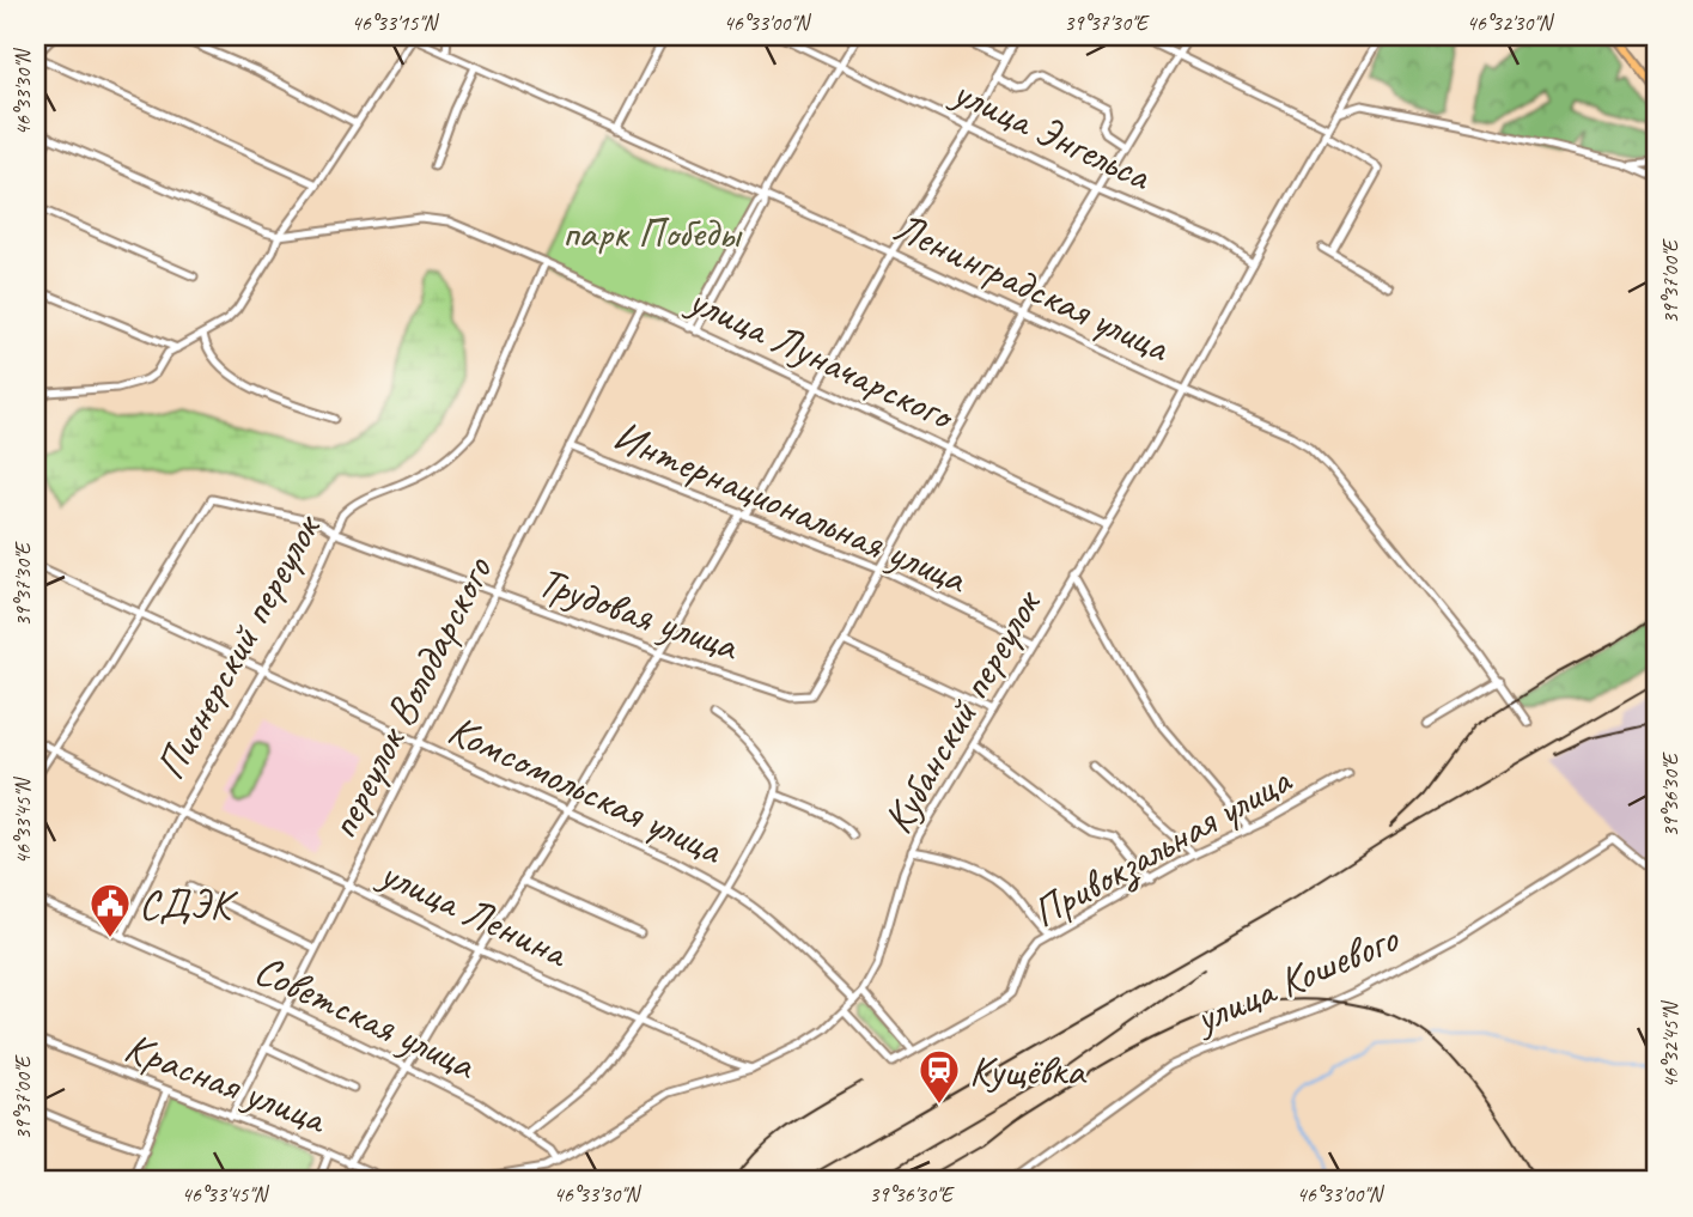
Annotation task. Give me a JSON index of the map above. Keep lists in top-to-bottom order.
{
  "streets": {
    "street": [
      "улица Энгельса",
      "Ленинградская улица",
      "улица Луначарского",
      "Интернациональная улица",
      "Трудовая улица",
      "Пионерский переулок",
      "переулок Володарского",
      "Кубанский переулок",
      "Комсомольская улица",
      "Привокзальная улица",
      "улица Ленина",
      "улица Кошевого",
      "Советская улица",
      "Красная улица"
    ]
  },
  "crossings": [
    ["улица Энгельса", "Кубанский переулок"],
    ["Ленинградская улица", "Кубанский переулок"],
    ["улица Луначарского", "Пионерский переулок"],
    ["улица Луначарского", "переулок Володарского"],
    ["улица Луначарского", "Кубанский переулок"],
    ["Интернациональная улица", "переулок Володарского"],
    ["Интернациональная улица", "Кубанский переулок"],
    ["Трудовая улица", "Пионерский переулок"],
    ["Трудовая улица", "переулок Володарского"],
    ["Трудовая улица", "Комсомольская улица"],
    ["Пионерский переулок", "Комсомольская улица"],
    ["Пионерский переулок", "улица Ленина"],
    ["Пионерский переулок", "Советская улица"],
    ["переулок Володарского", "Комсомольская улица"],
    ["переулок Володарского", "улица Ленина"],
    ["переулок Володарского", "Советская улица"],
    ["переулок Володарского", "Красная улица"],
    ["Кубанский переулок", "Комсомольская улица"],
    ["Кубанский переулок", "Привокзальная улица"],
    ["Кубанский переулок", "улица Ленина"],
    ["Кубанский переулок", "Советская улица"]
  ],
  "parks": ["парк Победы"],
  "places": {
    "public building": ["СДЭК"],
    "station": ["Кущёвка"]
  },
  "coordinates": [
    "46°33'15\"N",
    "46°33'00\"N",
    "39°37'30\"E",
    "46°32'30\"N",
    "46°33'30\"N",
    "39°37'00\"E",
    "39°36'30\"E",
    "46°33'45\"N",
    "46°32'45\"N"
  ]
}
